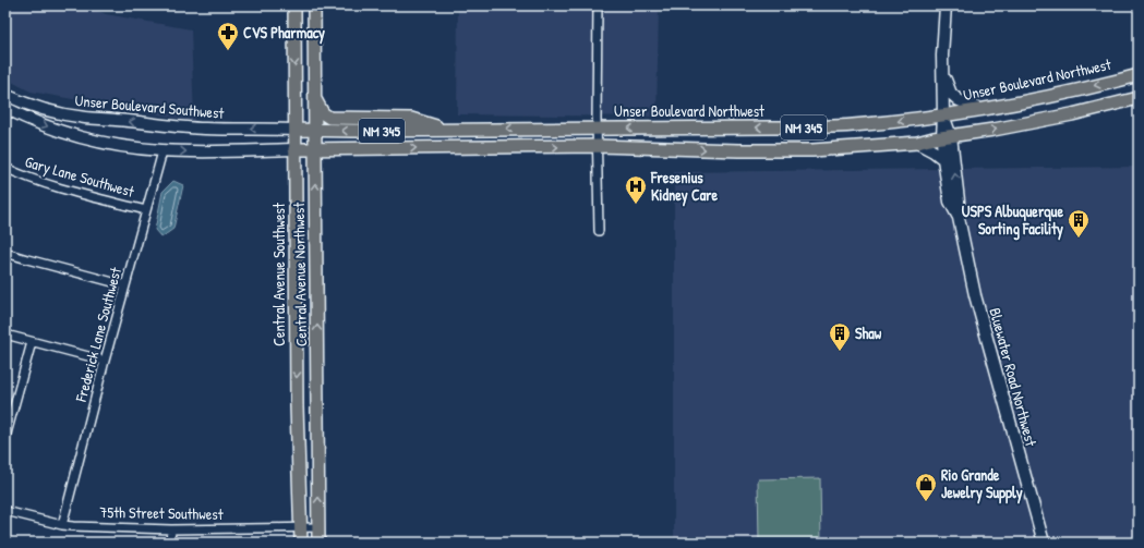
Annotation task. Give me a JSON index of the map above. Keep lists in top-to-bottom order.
{
  "streets": {
    "main road": [
      "Unser Boulevard Northwest",
      "NM 345",
      "Central Avenue Southwest",
      "Central Avenue Northwest"
    ],
    "street": [
      "Unser Boulevard Southwest",
      "Gary Lane Southwest",
      "Frederick Lane Southwest",
      "Bluewater Road Northwest",
      "75th Street Southwest"
    ]
  },
  "crossings": [
    ["Unser Boulevard Northwest", "NM 345"],
    ["Unser Boulevard Northwest", "Central Avenue Northwest"],
    ["Unser Boulevard Northwest", "Bluewater Road Northwest"],
    ["Unser Boulevard Southwest", "NM 345"],
    ["Unser Boulevard Southwest", "Central Avenue Southwest"],
    ["NM 345", "Central Avenue Southwest"],
    ["NM 345", "Central Avenue Northwest"],
    ["NM 345", "Bluewater Road Northwest"],
    ["Gary Lane Southwest", "Frederick Lane Southwest"],
    ["Central Avenue Southwest", "75th Street Southwest"],
    ["Central Avenue Northwest", "75th Street Southwest"],
    ["Frederick Lane Southwest", "75th Street Southwest"]
  ],
  "one_way": ["Central Avenue Southwest", "Central Avenue Northwest"],
  "places": {
    "pharmacy": ["CVS Pharmacy"],
    "hospital": ["Fresenius Kidney Care"],
    "building": ["USPS Albuquerque Sorting Facility", "Shaw"],
    "shop": ["Rio Grande Jewelry Supply"]
  }
}
